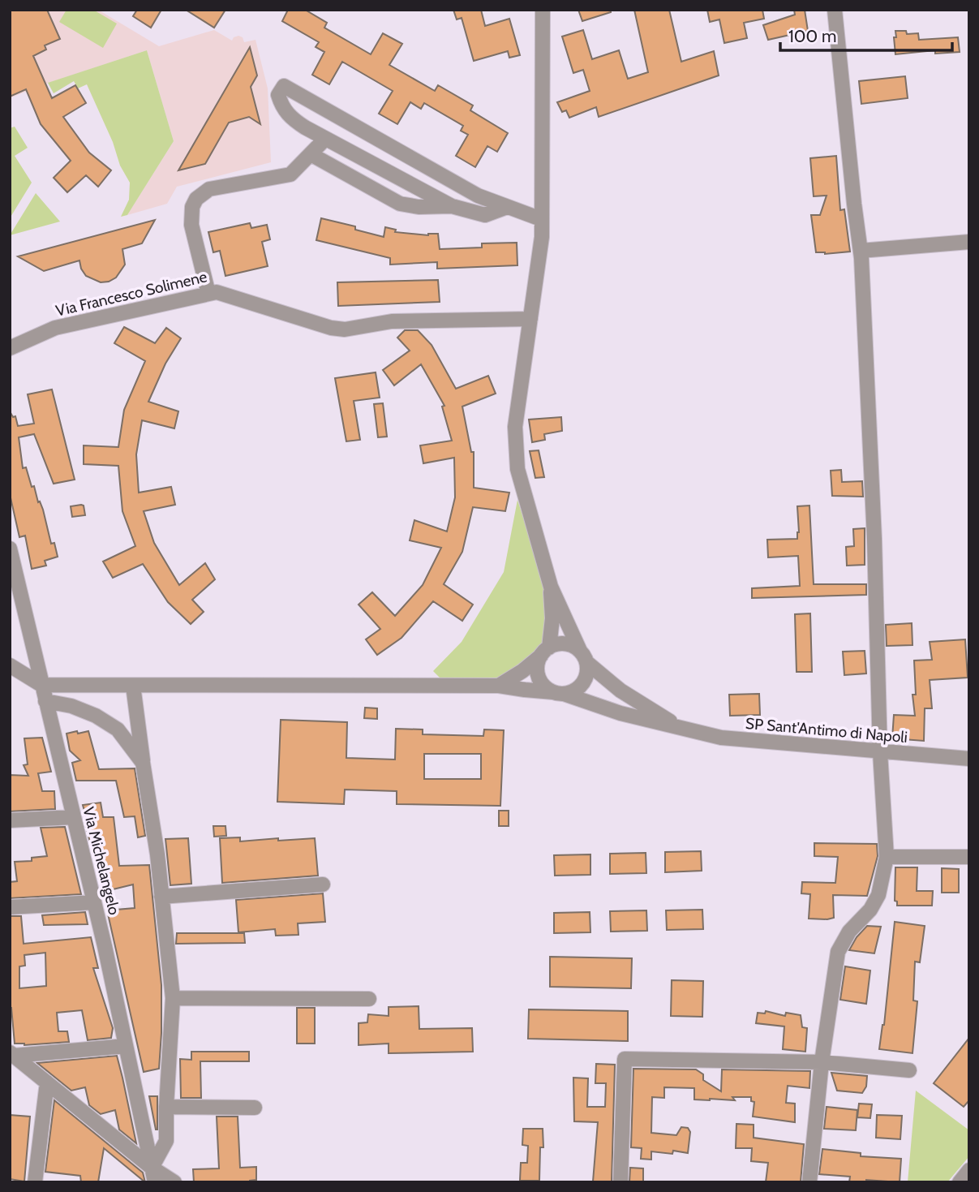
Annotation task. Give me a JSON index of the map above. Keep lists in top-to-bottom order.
{
  "streets": {
    "street": ["Via Francesco Solimene", "SP Sant'Antimo di Napoli", "Via Michelangelo"]
  },
  "crossings": [
    ["SP Sant'Antimo di Napoli", "Via Michelangelo"]
  ],
  "scale_bar": "100 m"
}
